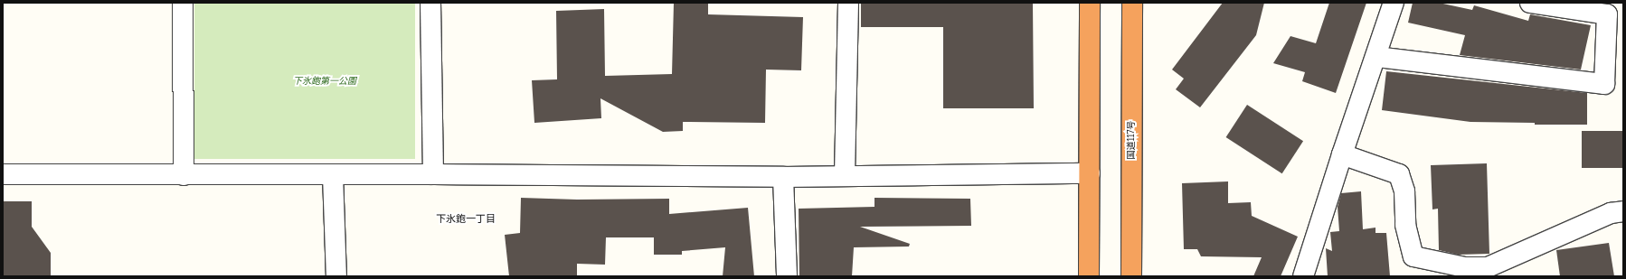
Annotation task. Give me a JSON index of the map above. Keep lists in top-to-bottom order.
{
  "streets": {
    "highway": ["国道117号"]
  },
  "districts": ["下氷鉋一丁目"],
  "parks": ["下氷鉋第一公園"]
}
